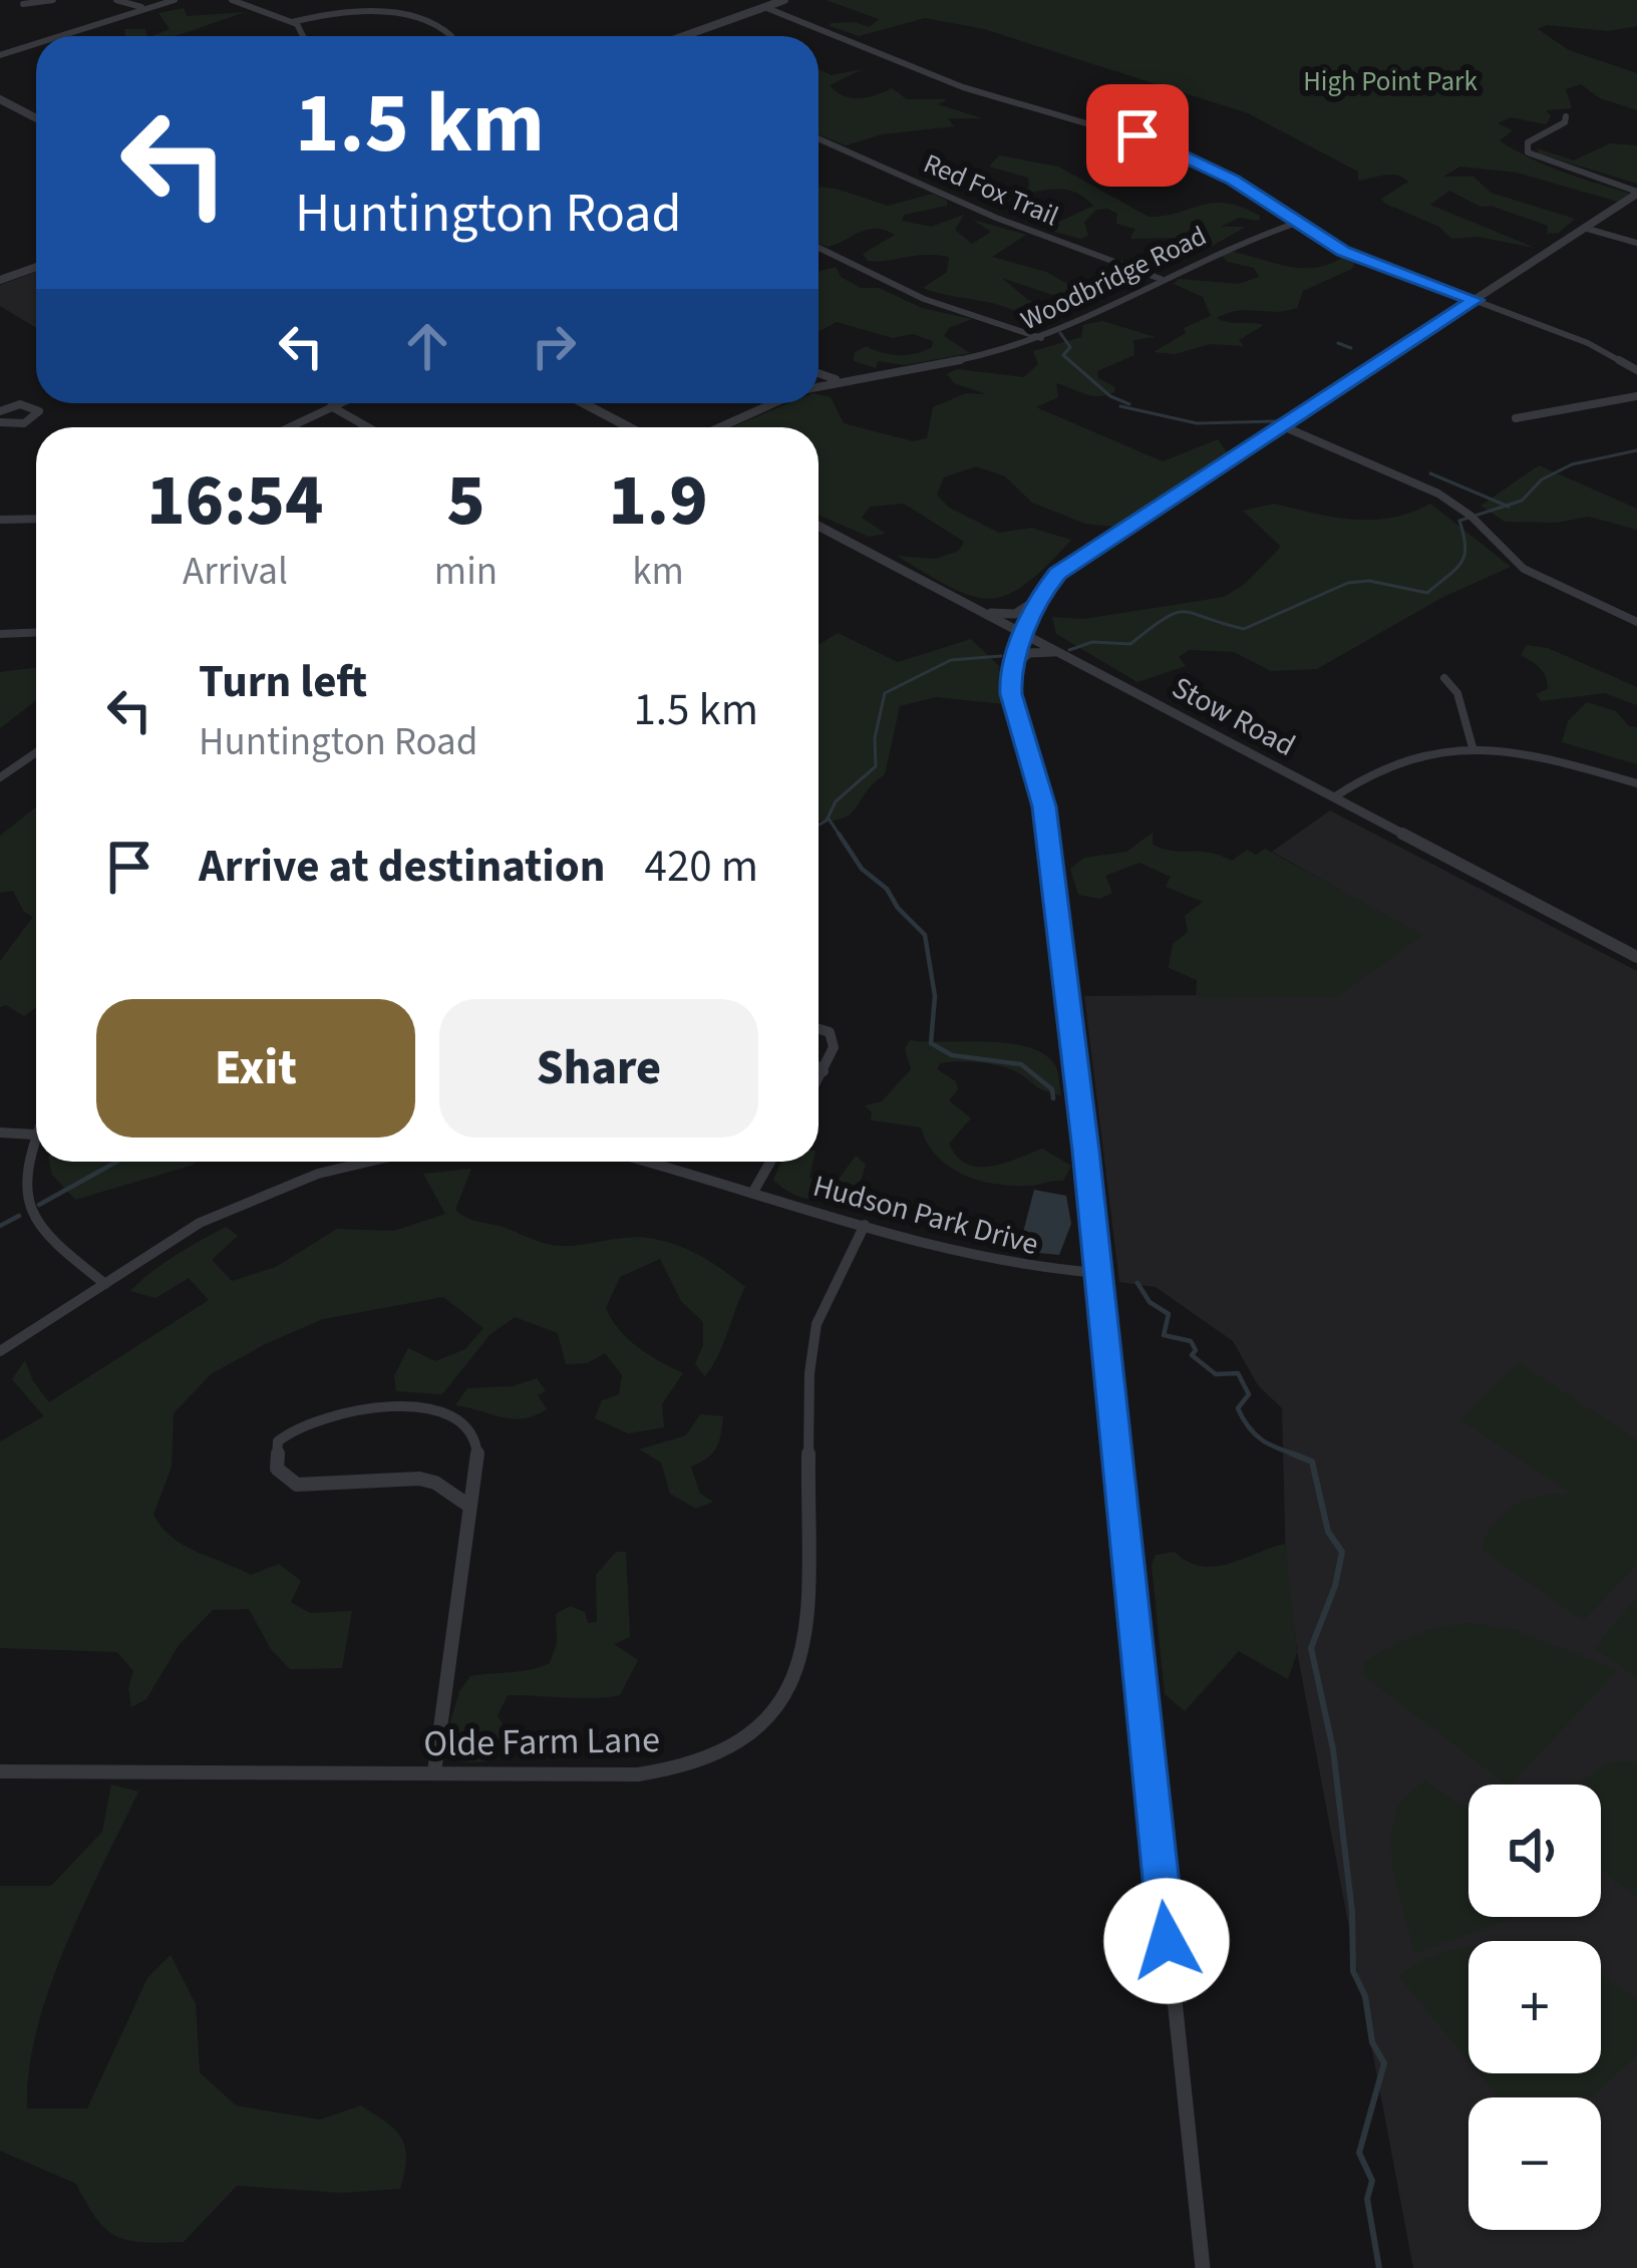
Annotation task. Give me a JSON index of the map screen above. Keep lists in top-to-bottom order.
{
  "streets": {
    "street": [
      "Red Fox Trail",
      "Woodbridge Road",
      "Stow Road",
      "Hudson Park Drive",
      "Olde Farm Lane"
    ]
  },
  "crossings": [
    ["Red Fox Trail", "Woodbridge Road"],
    ["Hudson Park Drive", "Olde Farm Lane"]
  ],
  "parks": ["High Point Park"],
  "page": {
    "turn": ["1.5 km", "Huntington Road"],
    "eta": [
      "16:54",
      "Arrival",
      "5",
      "min",
      "1.9",
      "km"
    ],
    "list": [
      {
        "name": "Turn left",
        "note": "Huntington Road",
        "value": "1.5 km"
      },
      {
        "name": "Arrive at destination",
        "value": "420 m"
      }
    ],
    "buttons": ["Exit", "Share"],
    "map_buttons": ["+", "−"]
  }
}
